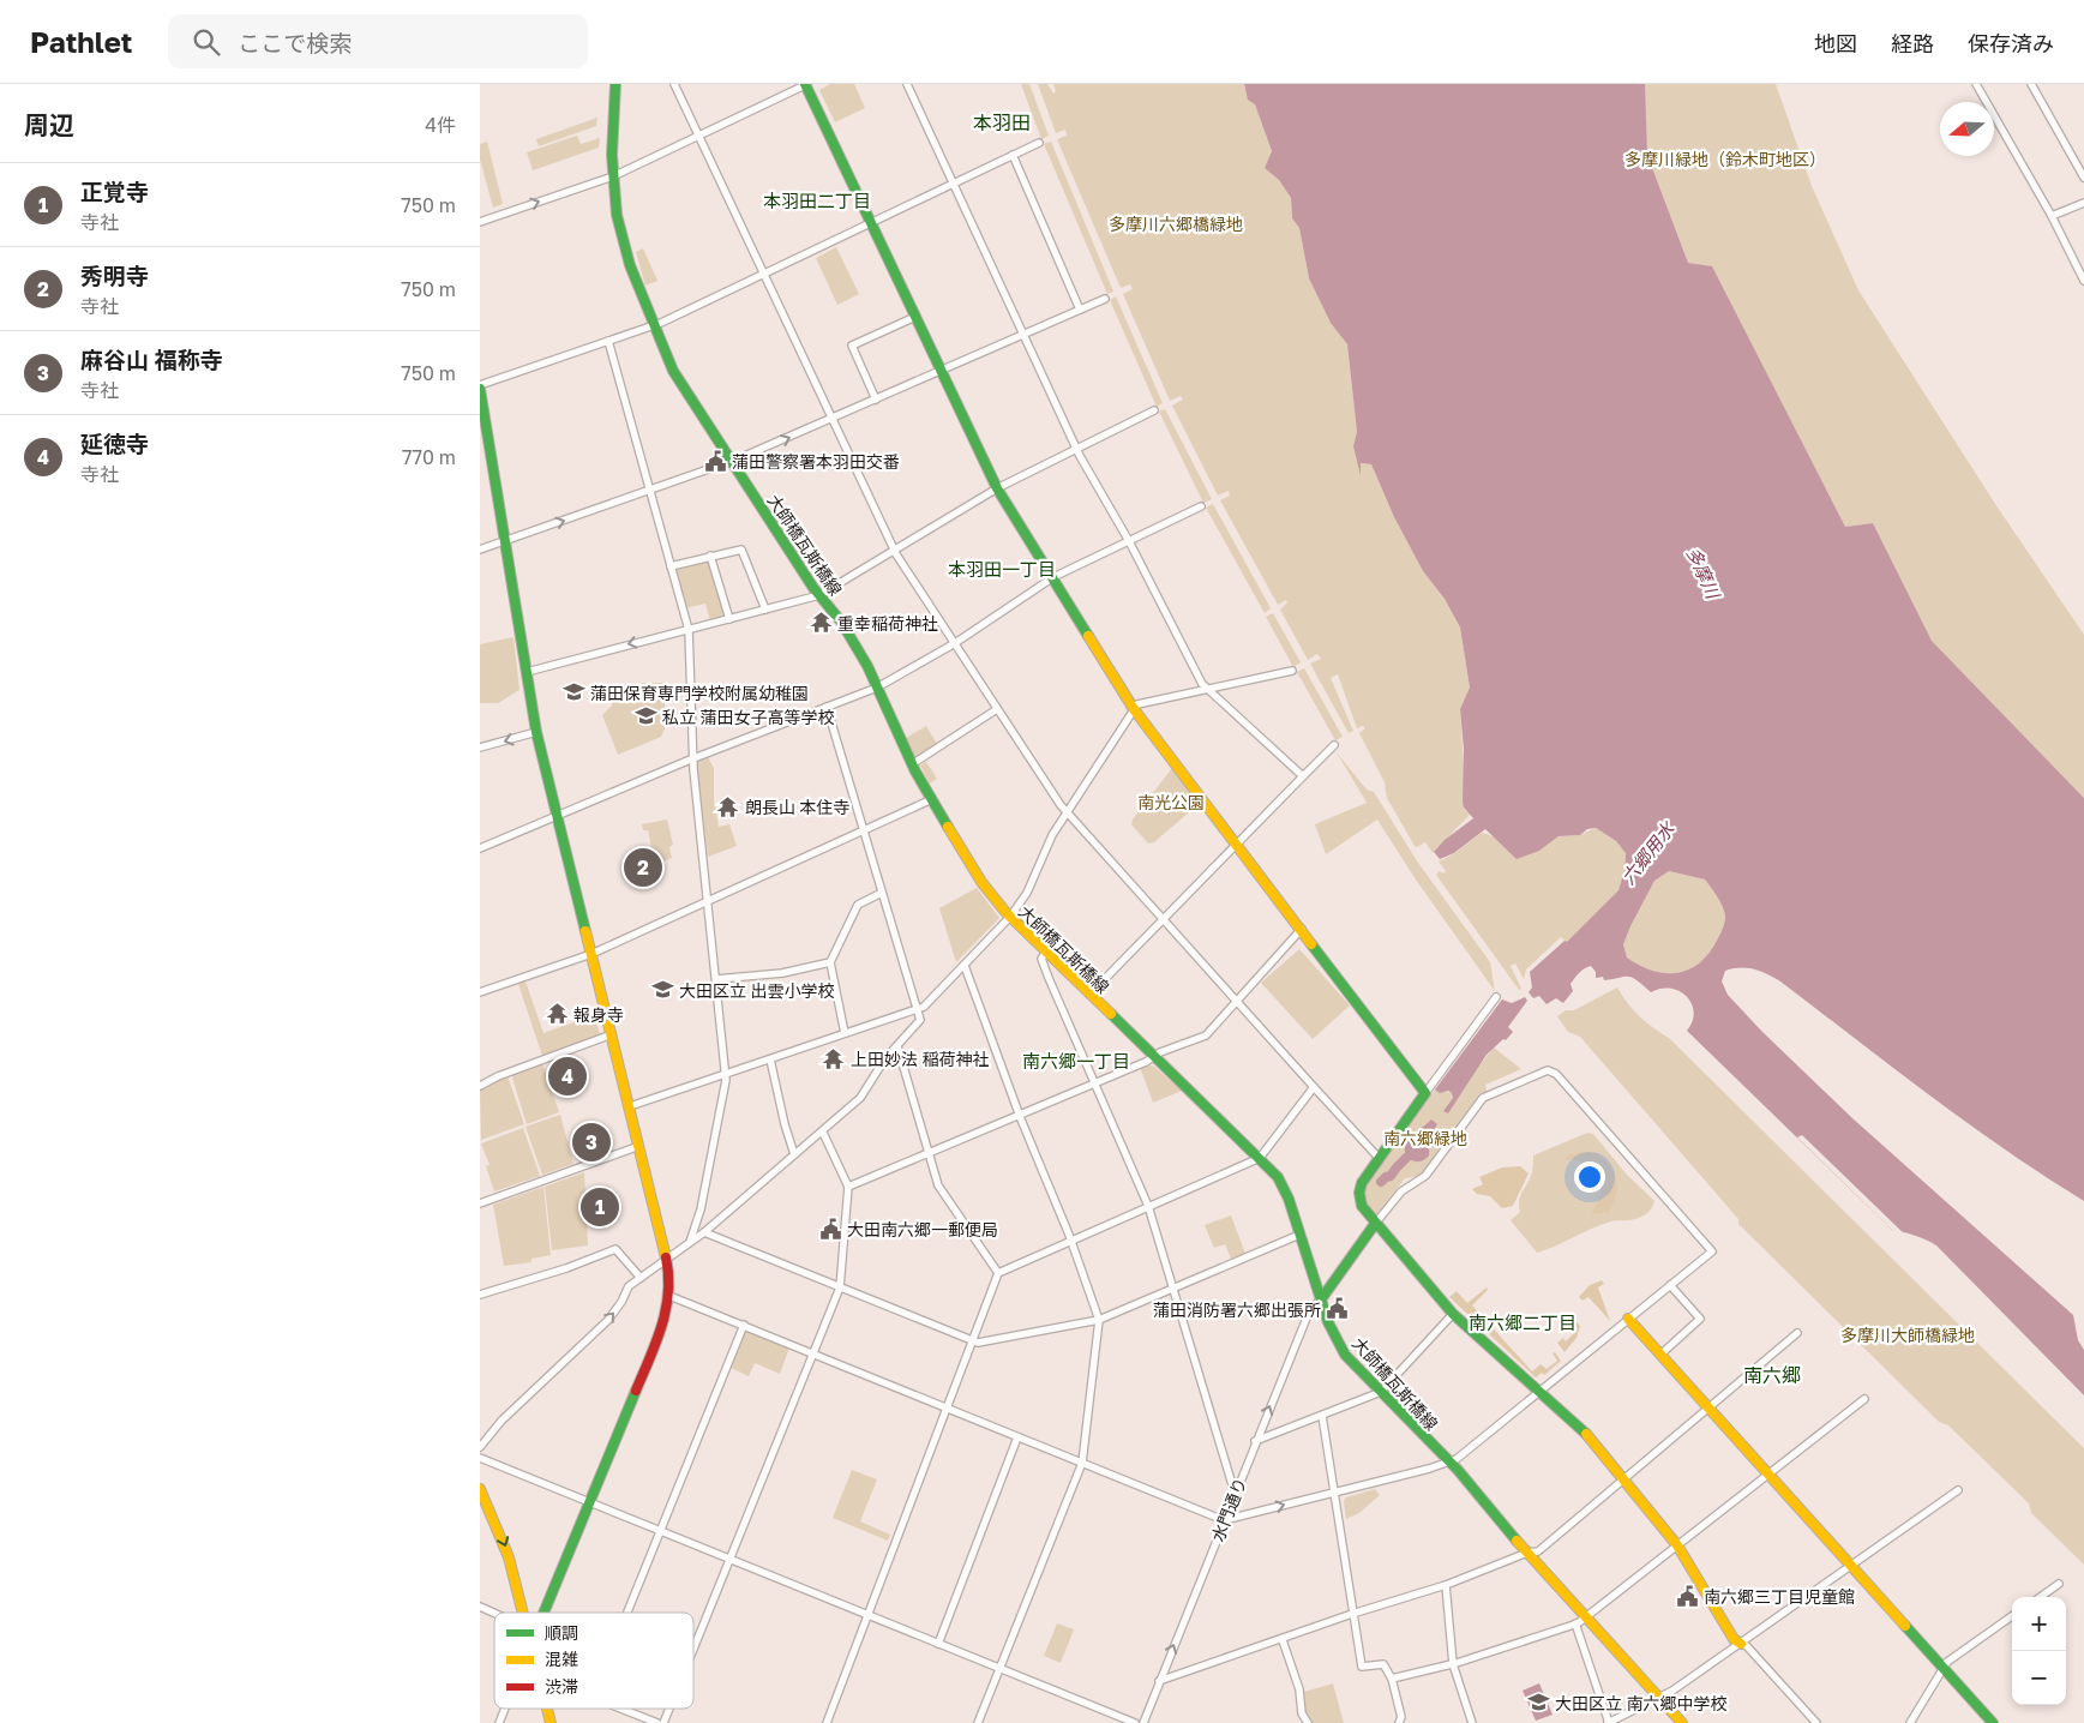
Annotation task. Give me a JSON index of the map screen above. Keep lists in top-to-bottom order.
{
  "streets": {
    "street": ["大師橋瓦斯橋線", "水門通り"]
  },
  "crossings": [
    ["大師橋瓦斯橋線", "水門通り"]
  ],
  "one_way": ["水門通り"],
  "districts": [
    "本羽田",
    "本羽田二丁目",
    "本羽田一丁目",
    "南六郷一丁目",
    "南六郷二丁目",
    "南六郷"
  ],
  "water": ["多摩川", "六郷用水"],
  "parks": [
    "多摩川緑地（鈴木町地区）",
    "多摩川六郷橋緑地",
    "南光公園",
    "南六郷緑地",
    "多摩川大師橋緑地"
  ],
  "places": {
    "public building": [
      "蒲田警察署本羽田交番",
      "大田南六郷一郵便局",
      "蒲田消防署六郷出張所",
      "南六郷三丁目児童館"
    ],
    "temple": [
      "重幸稲荷神社",
      "朗長山 本住寺",
      "報身寺",
      "上田妙法 稲荷神社"
    ],
    "school or university": [
      "蒲田保育専門学校附属幼稚園",
      "私立 蒲田女子高等学校",
      "大田区立 出雲小学校",
      "大田区立 南六郷中学校"
    ]
  },
  "legend": ["順調", "混雑", "渋滞"],
  "north": "left",
  "page": {
    "header": "Pathlet",
    "search": "ここで検索",
    "nav": ["地図", "経路", "保存済み"],
    "heading": ["周辺", "4件"],
    "list": [
      {
        "mark": "1",
        "name": "正覚寺",
        "note": "寺社",
        "value": "750 m"
      },
      {
        "mark": "2",
        "name": "秀明寺",
        "note": "寺社",
        "value": "750 m"
      },
      {
        "mark": "3",
        "name": "麻谷山 福称寺",
        "note": "寺社",
        "value": "750 m"
      },
      {
        "mark": "4",
        "name": "延徳寺",
        "note": "寺社",
        "value": "770 m"
      }
    ],
    "pins": [
      "2",
      "4",
      "3",
      "1"
    ],
    "map_buttons": ["+", "−"]
  }
}
